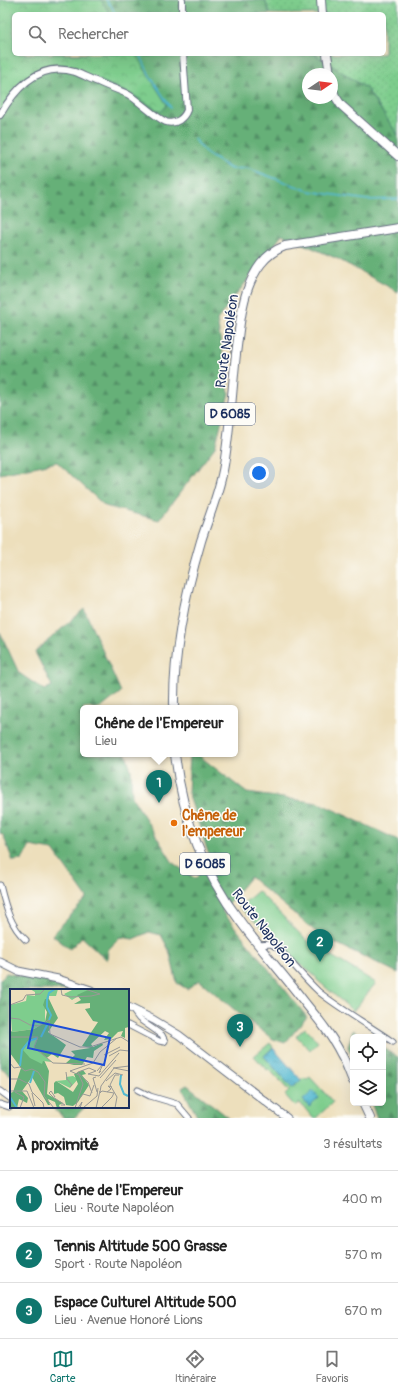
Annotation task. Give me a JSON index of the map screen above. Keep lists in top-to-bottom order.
{
  "streets": {
    "main road": ["Route Napoléon", "D 6085"]
  },
  "places": ["Chêne de l'empereur"],
  "north": "right",
  "page": {
    "search": "Rechercher",
    "popup": ["Chêne de l'Empereur", "Lieu"],
    "pins": ["1", "2", "3"],
    "heading": ["À proximité", "3 résultats"],
    "list": [
      {
        "mark": "1",
        "name": "Chêne de l'Empereur",
        "note": "Lieu · Route Napoléon",
        "value": "400 m"
      },
      {
        "mark": "2",
        "name": "Tennis Altitude 500 Grasse",
        "note": "Sport · Route Napoléon",
        "value": "570 m"
      },
      {
        "mark": "3",
        "name": "Espace Culturel Altitude 500",
        "note": "Lieu · Avenue Honoré Lions",
        "value": "670 m"
      }
    ],
    "nav": ["Carte", "Itinéraire", "Favoris"]
  }
}
